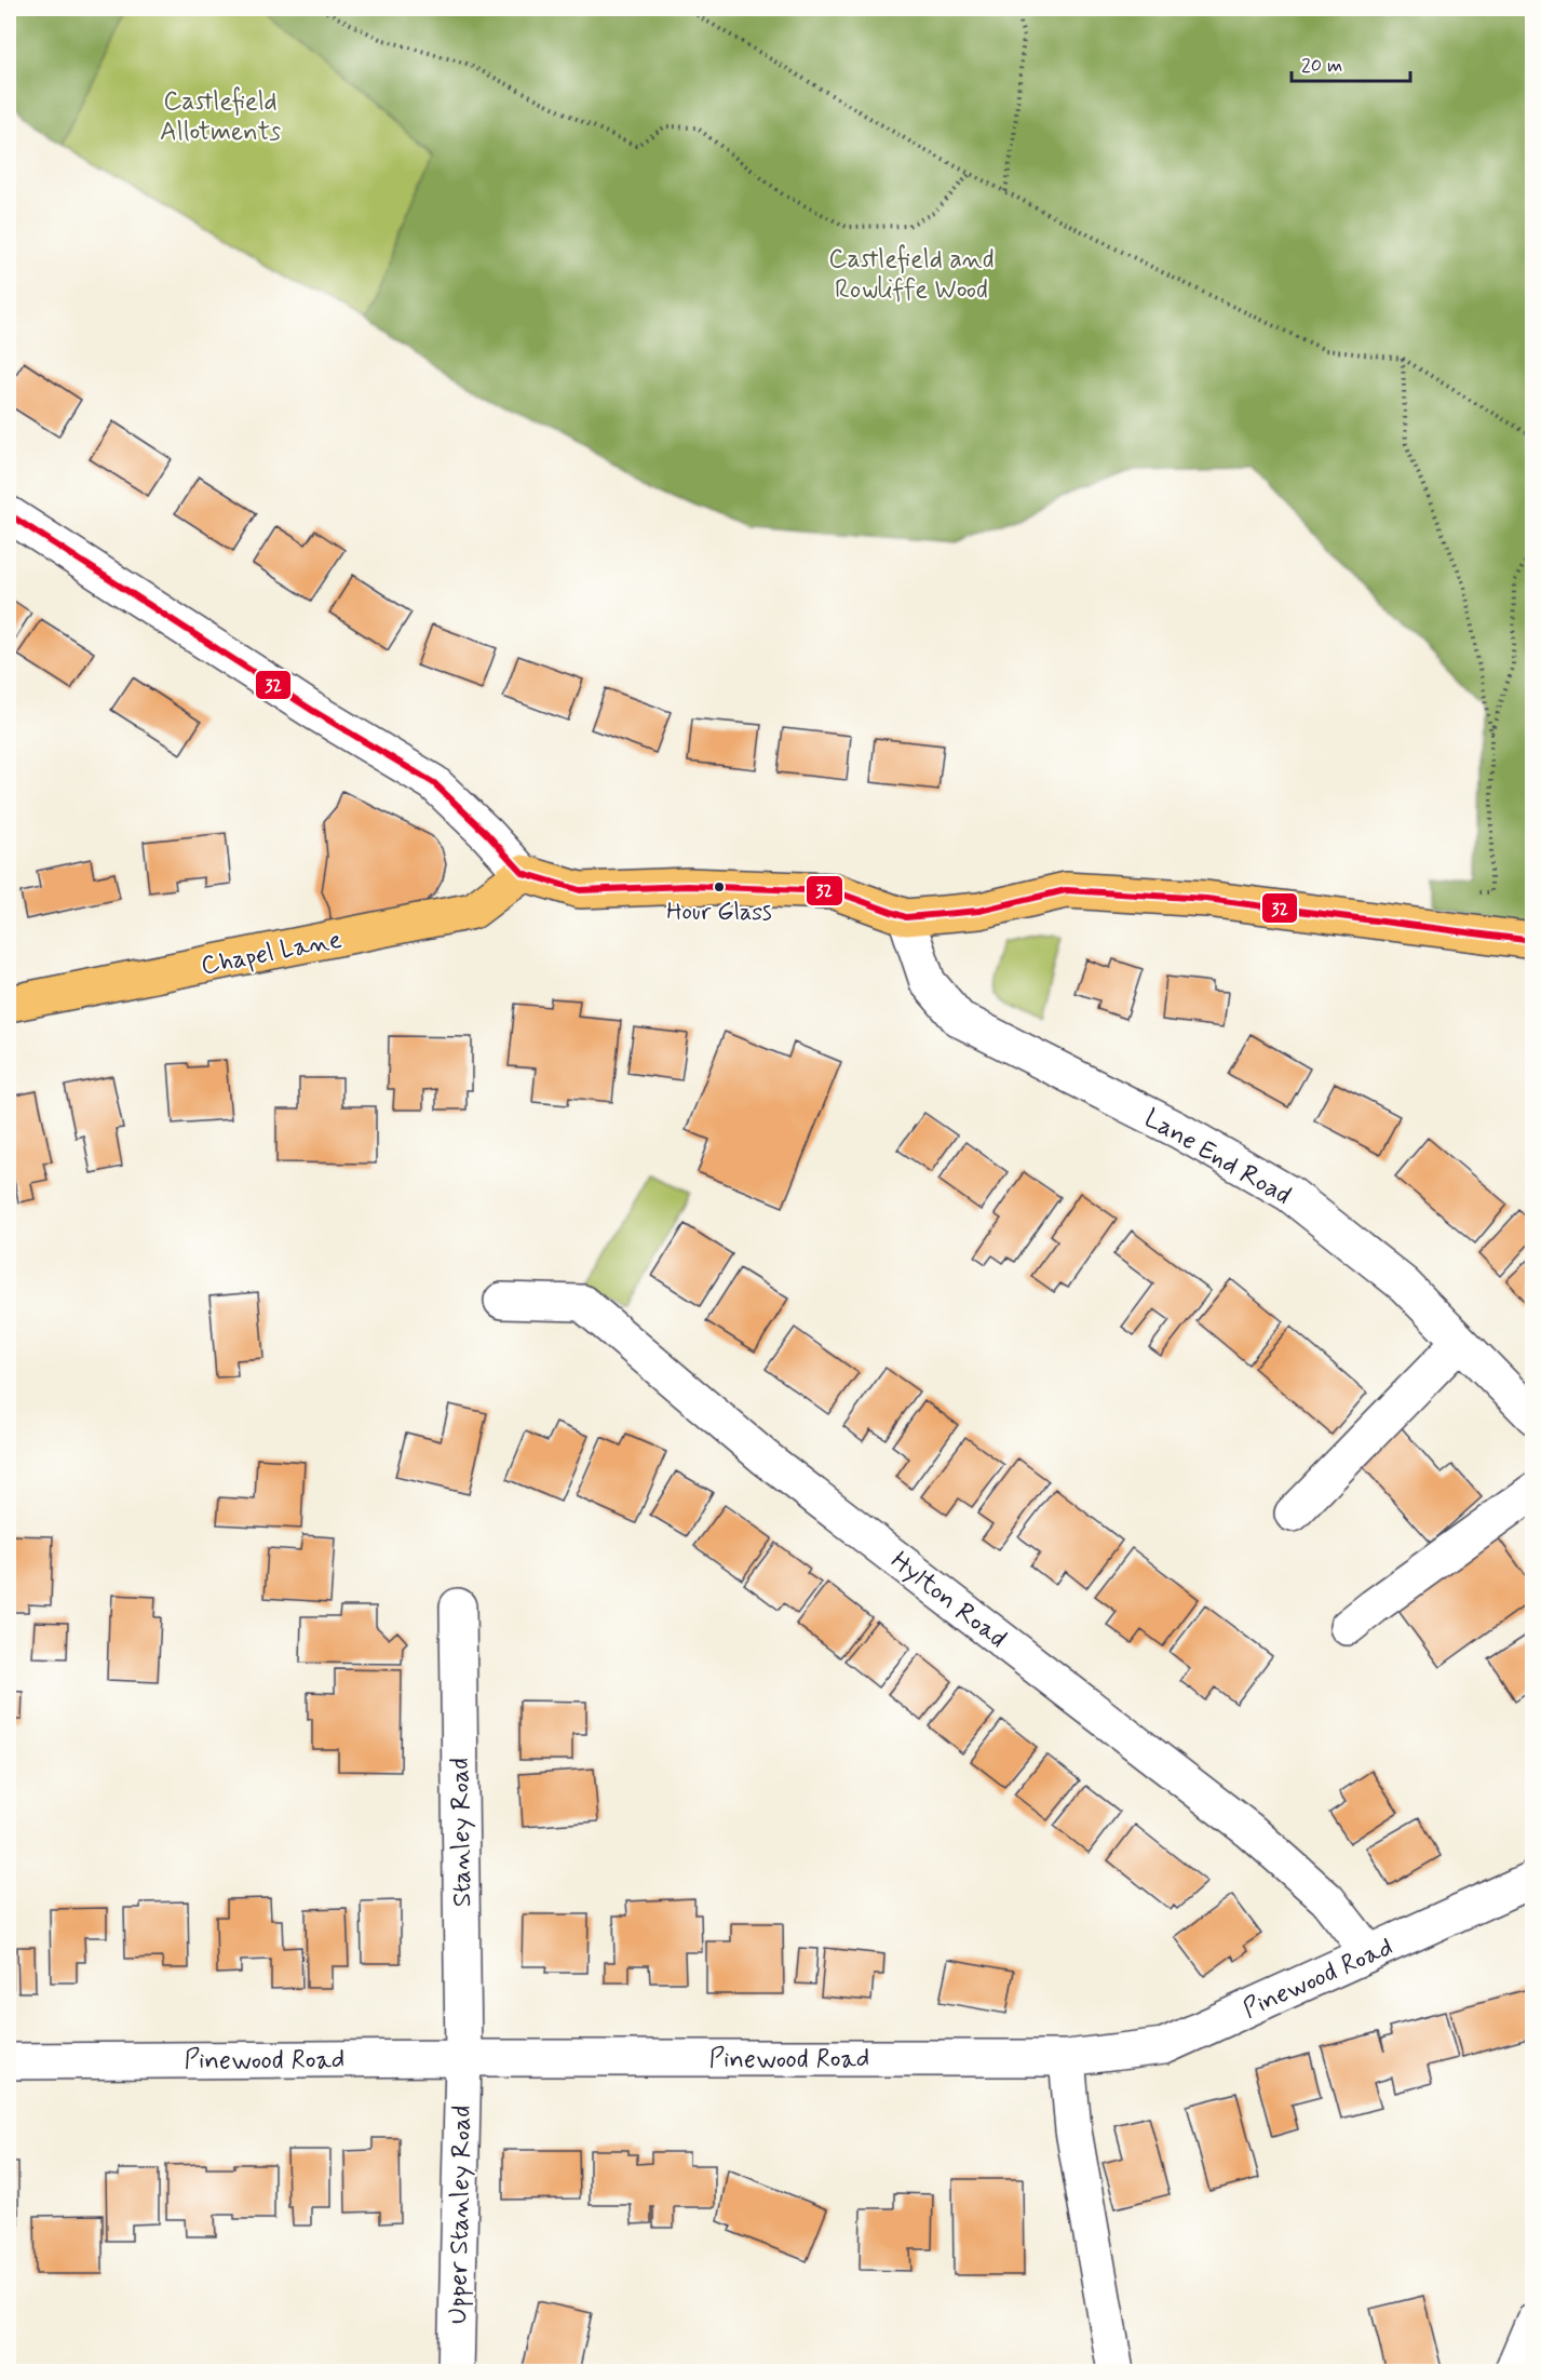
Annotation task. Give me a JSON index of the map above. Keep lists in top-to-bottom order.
{
  "streets": {
    "highway": ["Chapel Lane"],
    "street": [
      "Lane End Road",
      "Hylton Road",
      "Stanley Road",
      "Pinewood Road",
      "Upper Stanley Road"
    ]
  },
  "crossings": [
    ["Hylton Road", "Pinewood Road"],
    ["Stanley Road", "Pinewood Road"],
    ["Stanley Road", "Upper Stanley Road"],
    ["Pinewood Road", "Upper Stanley Road"]
  ],
  "parks": ["Castlefield Allotments", "Castlefield and Rowliffe Wood"],
  "places": ["Hour Glass"],
  "lines": ["transit line 32"],
  "scale_bar": "20 m"
}
